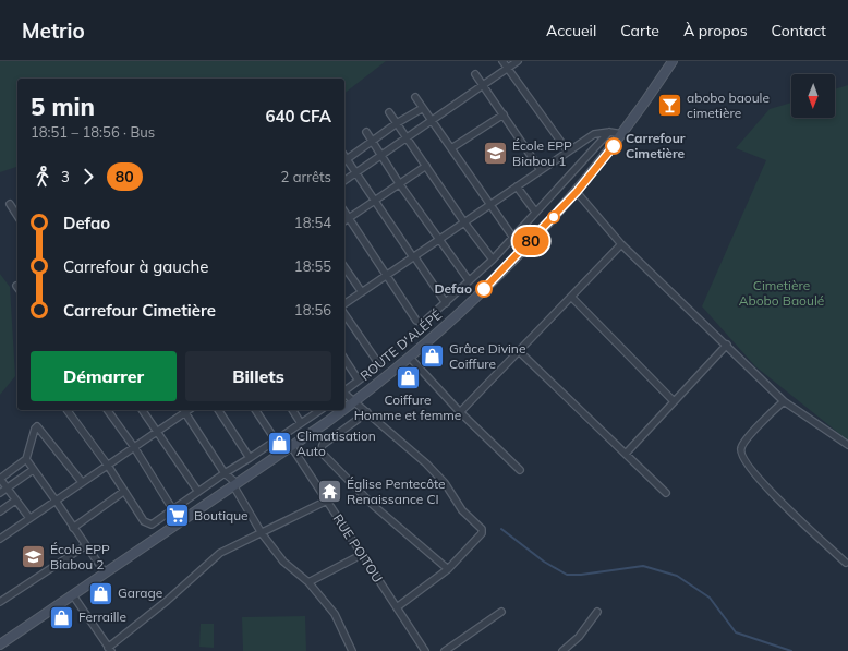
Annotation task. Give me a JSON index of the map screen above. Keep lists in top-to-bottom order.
{
  "streets": {
    "main road": ["ROUTE D'ALÉPÉ"],
    "street": ["RUE POITOU"]
  },
  "crossings": [
    ["ROUTE D'ALÉPÉ", "RUE POITOU"]
  ],
  "parks": ["Cimetière Abobo Baoulé"],
  "places": {
    "bar": ["abobo baoule cimetière"],
    "other": ["Carrefour Cimetière", "Defao"],
    "school or university": ["École EPP Biabou 1", "École EPP Biabou 2"],
    "shop": [
      "Grâce Divine Coiffure",
      "Coiffure Homme et femme",
      "Climatisation Auto",
      "Garage",
      "Ferraille"
    ],
    "temple": ["Église Pentecôte Renaissance CI"],
    "supermarket": ["Boutique"]
  },
  "lines": ["bus line 80"],
  "north": "bottom",
  "page": {
    "header": "Metrio",
    "nav": [
      "Accueil",
      "Carte",
      "À propos",
      "Contact"
    ],
    "on_map": "80",
    "heading": ["5 min", "18:51 – 18:56 · Bus", "640 CFA"],
    "legs": ["3", "80", "2 arrêts"],
    "list": [
      {
        "name": "Defao",
        "value": "18:54"
      },
      {
        "name": "Carrefour à gauche",
        "value": "18:55"
      },
      {
        "name": "Carrefour Cimetière",
        "value": "18:56"
      }
    ],
    "buttons": ["Démarrer", "Billets"]
  }
}
